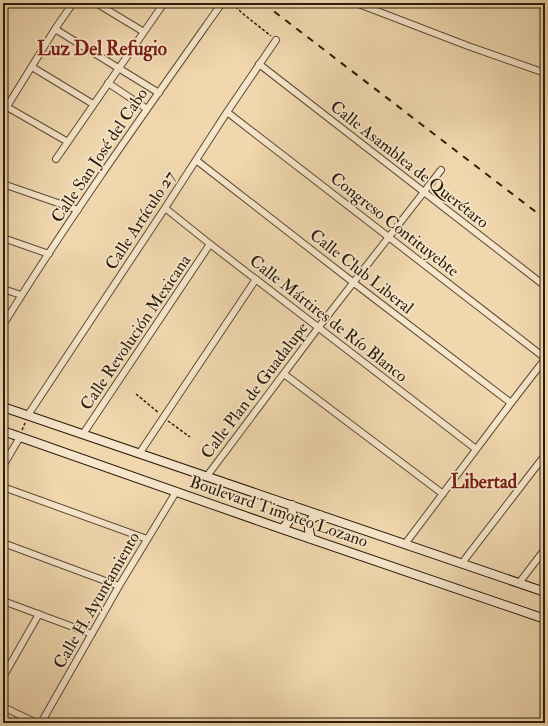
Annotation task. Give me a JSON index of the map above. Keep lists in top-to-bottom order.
{
  "streets": {
    "main road": ["Boulevard Timoteo Lozano"],
    "street": [
      "Calle San José del Cabo",
      "Calle Asamblea de Querétaro",
      "Calle Artículo 27",
      "Congreso Contituyebte",
      "Calle Club Liberal",
      "Calle Mártires de Río Blanco",
      "Calle Revolución Mexicana",
      "Calle Plan de Guadalupe",
      "Calle H. Ayuntamiento"
    ]
  },
  "crossings": [
    ["Calle Asamblea de Querétaro", "Calle Artículo 27"],
    ["Calle Asamblea de Querétaro", "Calle Plan de Guadalupe"],
    ["Calle Artículo 27", "Congreso Contituyebte"],
    ["Calle Artículo 27", "Calle Club Liberal"],
    ["Calle Artículo 27", "Calle Mártires de Río Blanco"],
    ["Calle Artículo 27", "Boulevard Timoteo Lozano"],
    ["Congreso Contituyebte", "Calle Plan de Guadalupe"],
    ["Calle Club Liberal", "Calle Plan de Guadalupe"],
    ["Calle Mártires de Río Blanco", "Calle Revolución Mexicana"],
    ["Calle Mártires de Río Blanco", "Calle Plan de Guadalupe"],
    ["Calle Revolución Mexicana", "Boulevard Timoteo Lozano"],
    ["Calle Plan de Guadalupe", "Boulevard Timoteo Lozano"],
    ["Boulevard Timoteo Lozano", "Calle H. Ayuntamiento"]
  ],
  "districts": ["Luz Del Refugio", "Libertad"]
}
